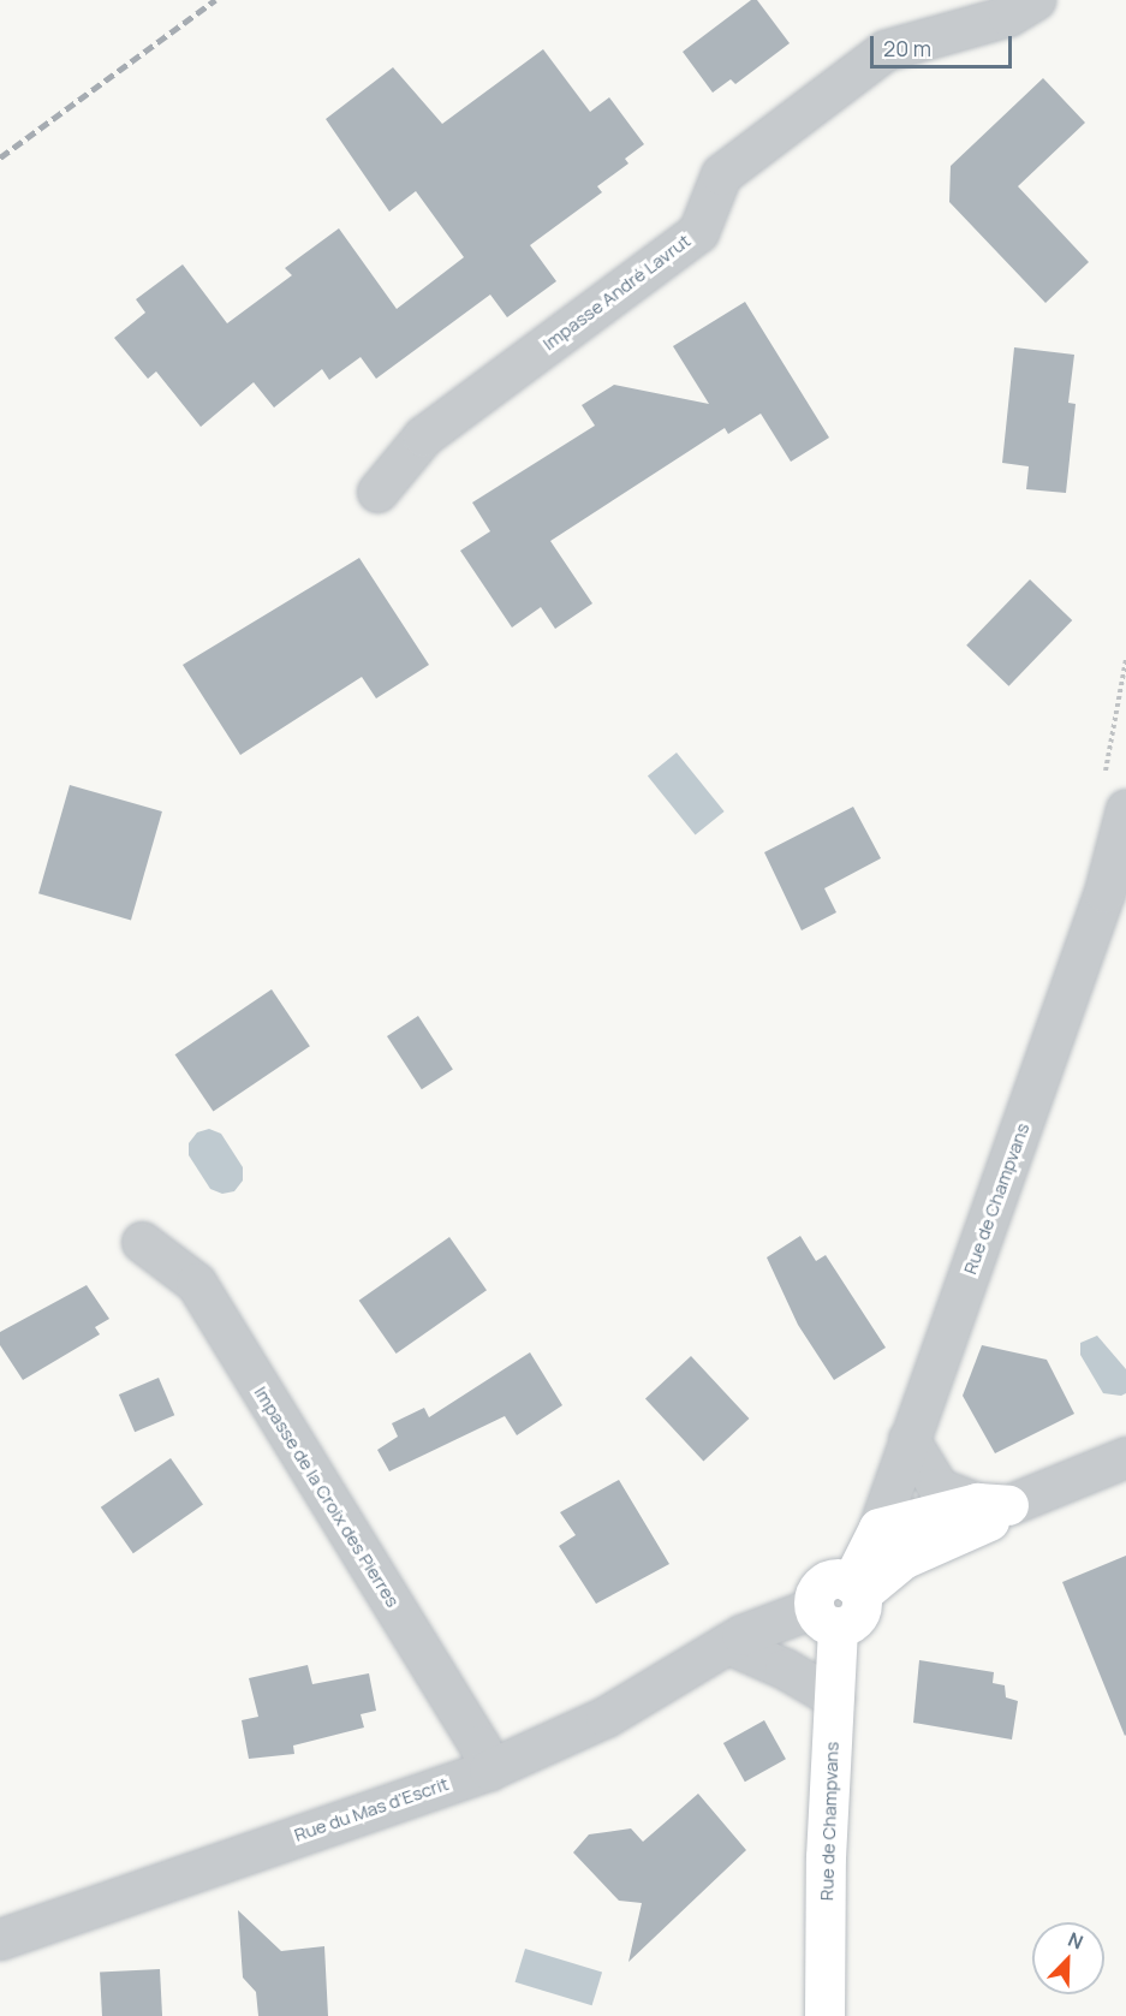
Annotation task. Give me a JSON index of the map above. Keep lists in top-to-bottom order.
{
  "streets": {
    "street": [
      "Impasse André Lavrut",
      "Rue de Champvans",
      "Impasse de la Croix des Pierres",
      "Rue du Mas d'Escrit"
    ]
  },
  "crossings": [
    ["Rue de Champvans", "Rue du Mas d'Escrit"],
    ["Impasse de la Croix des Pierres", "Rue du Mas d'Escrit"]
  ],
  "scale_bar": "20 m",
  "north": "top right"
}
